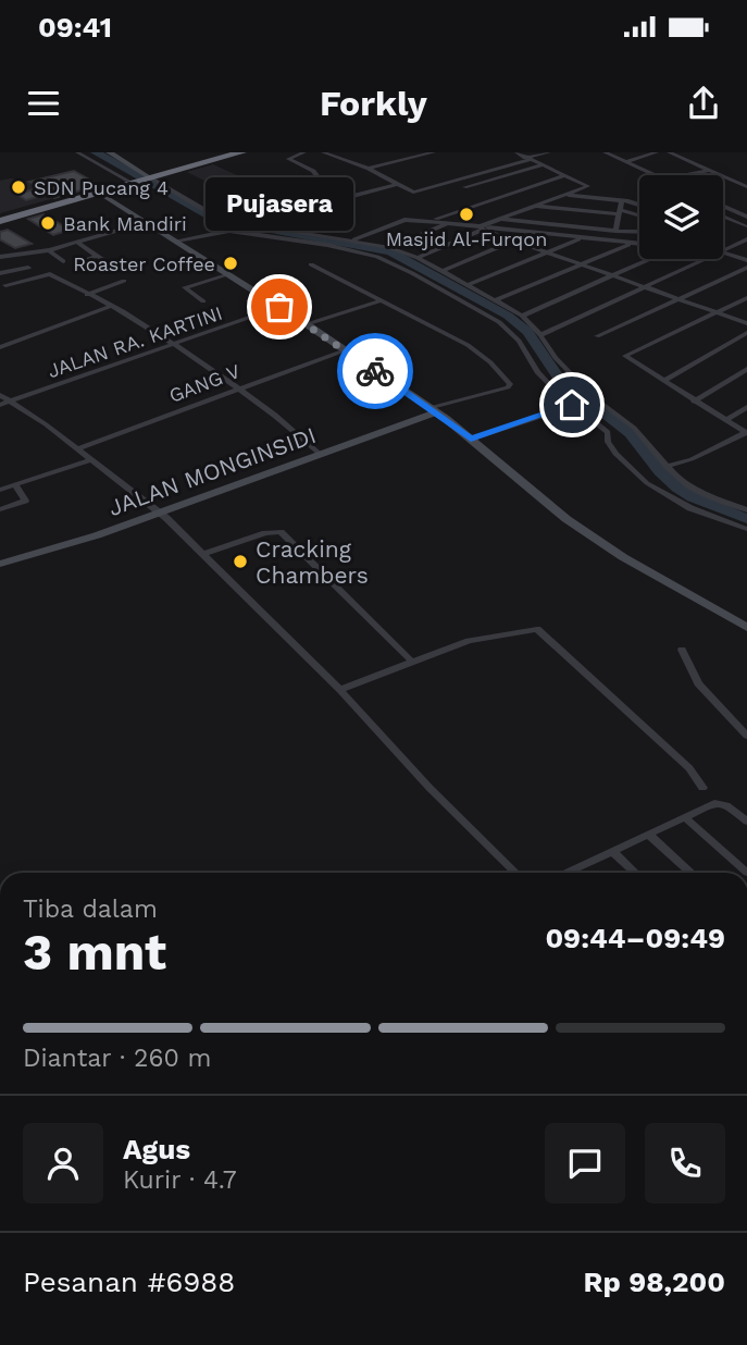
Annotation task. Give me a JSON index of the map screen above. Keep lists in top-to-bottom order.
{
  "streets": {
    "main road": ["JALAN MONGINSIDI"],
    "street": ["JALAN RA. KARTINI", "GANG V"]
  },
  "places": [
    "SDN Pucang 4",
    "Masjid Al-Furqon",
    "Bank Mandiri",
    "Roaster Coffee",
    "Pujasera",
    "Cracking Chambers"
  ],
  "page": {
    "status": "09:41",
    "header": "Forkly",
    "bubble": "Pujasera",
    "heading": ["3 mnt", "Tiba dalam", "09:44–09:49"],
    "panel": [
      "Agus",
      "Kurir · 4.7",
      "Pesanan #6988",
      "Rp 98,200"
    ],
    "bar": "Diantar · 260 m"
  }
}
